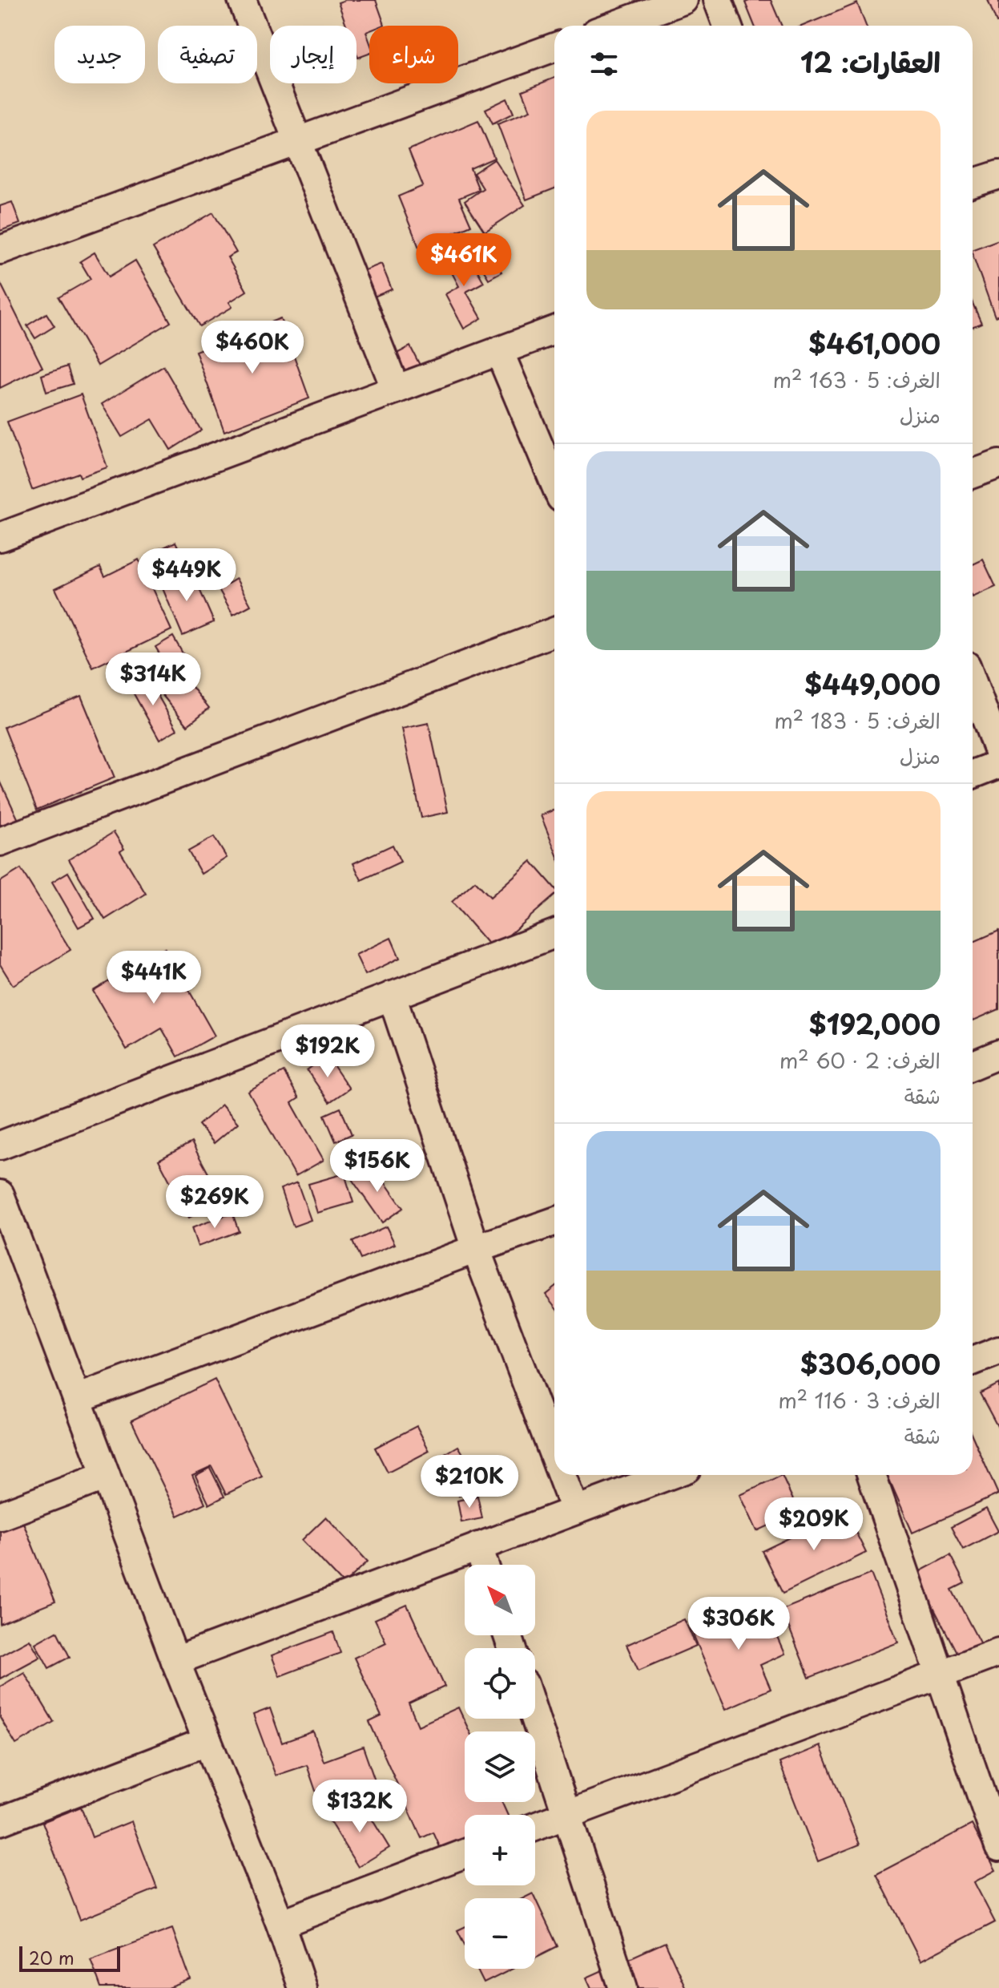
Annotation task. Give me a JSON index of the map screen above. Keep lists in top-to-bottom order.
{
  "scale_bar": "20 m",
  "north": "top left",
  "page": {
    "chip": [
      "شراء",
      "إيجار",
      "تصفية",
      "جديد"
    ],
    "heading": "العقارات: 12",
    "list": [
      {
        "name": "$461,000",
        "note": "الغرف: 5 · 163 m² · منزل"
      },
      {
        "name": "$449,000",
        "note": "الغرف: 5 · 183 m² · منزل"
      },
      {
        "name": "$192,000",
        "note": "الغرف: 2 · 60 m² · شقة"
      },
      {
        "name": "$306,000",
        "note": "الغرف: 3 · 116 m² · شقة"
      }
    ],
    "price": [
      "$461K",
      "$460K",
      "$449K",
      "$314K",
      "$441K",
      "$192K",
      "$156K",
      "$269K",
      "$210K",
      "$209K",
      "$306K",
      "$132K"
    ],
    "map_buttons": ["+", "−"],
    "scale": "20 m"
  }
}
